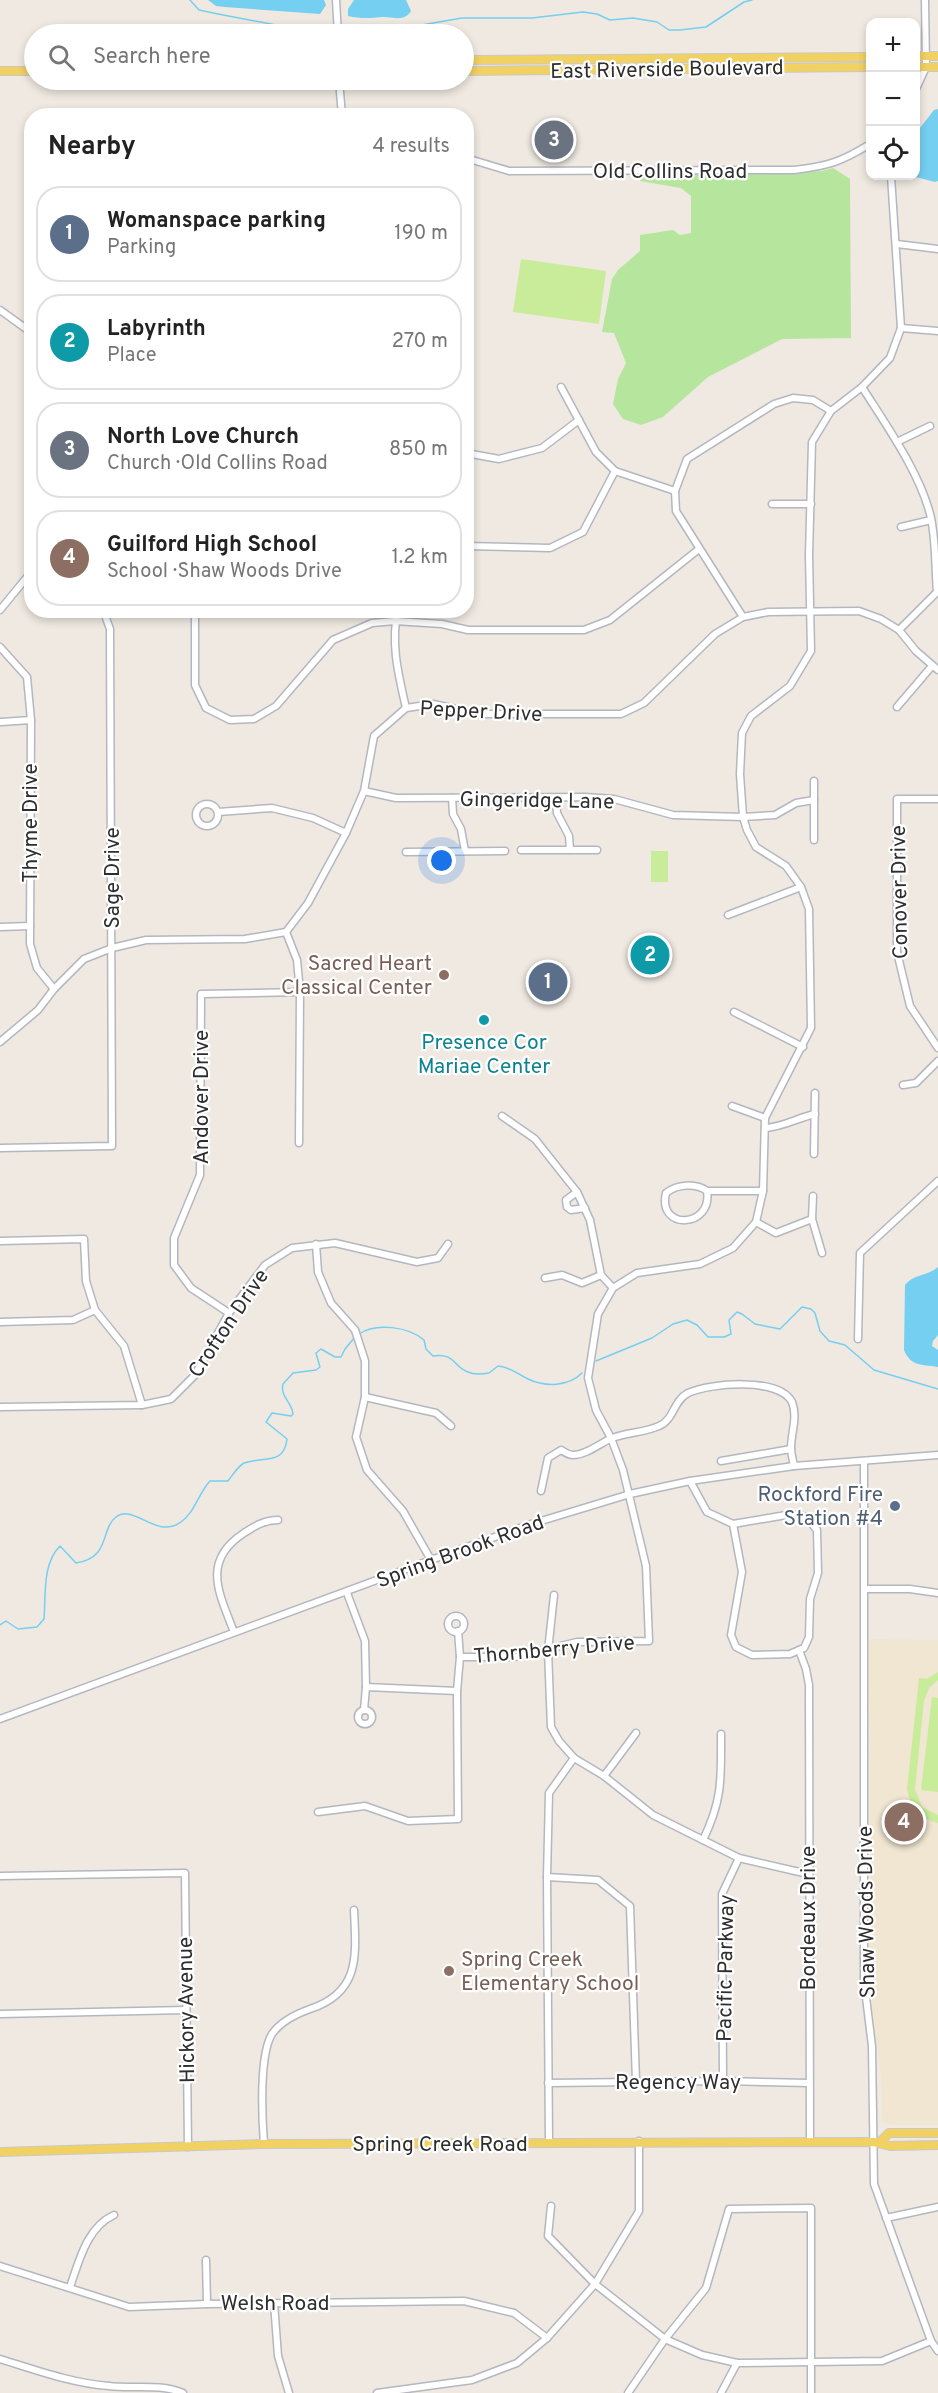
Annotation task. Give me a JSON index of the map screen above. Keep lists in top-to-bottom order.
{
  "streets": {
    "main road": ["East Riverside Boulevard", "Spring Creek Road"],
    "street": [
      "Old Collins Road",
      "Pepper Drive",
      "Gingeridge Lane",
      "Thyme Drive",
      "Sage Drive",
      "Conover Drive",
      "Andover Drive",
      "Crofton Drive",
      "Spring Brook Road",
      "Thornberry Drive",
      "Shaw Woods Drive",
      "Bordeaux Drive",
      "Pacific Parkway",
      "Hickory Avenue",
      "Regency Way",
      "Welsh Road"
    ]
  },
  "crossings": [
    ["Pepper Drive", "Gingeridge Lane"],
    ["Andover Drive", "Crofton Drive"],
    ["Spring Brook Road", "Thornberry Drive"],
    ["Spring Brook Road", "Shaw Woods Drive"],
    ["Shaw Woods Drive", "Spring Creek Road"],
    ["Bordeaux Drive", "Regency Way"],
    ["Bordeaux Drive", "Spring Creek Road"],
    ["Pacific Parkway", "Regency Way"],
    ["Hickory Avenue", "Spring Creek Road"]
  ],
  "places": [
    "Sacred Heart Classical Center",
    "Presence Cor Mariae Center",
    "Rockford Fire Station #4",
    "Spring Creek Elementary School"
  ],
  "page": {
    "map_buttons": ["+", "−"],
    "search": "Search here",
    "heading": ["Nearby", "4 results"],
    "pins": [
      "3",
      "2",
      "1",
      "4"
    ],
    "list": [
      {
        "mark": "1",
        "name": "Womanspace parking",
        "note": "Parking",
        "value": "190 m"
      },
      {
        "mark": "2",
        "name": "Labyrinth",
        "note": "Place",
        "value": "270 m"
      },
      {
        "mark": "3",
        "name": "North Love Church",
        "note": "Church · Old Collins Road",
        "value": "850 m"
      },
      {
        "mark": "4",
        "name": "Guilford High School",
        "note": "School · Shaw Woods Drive",
        "value": "1.2 km"
      }
    ]
  }
}
